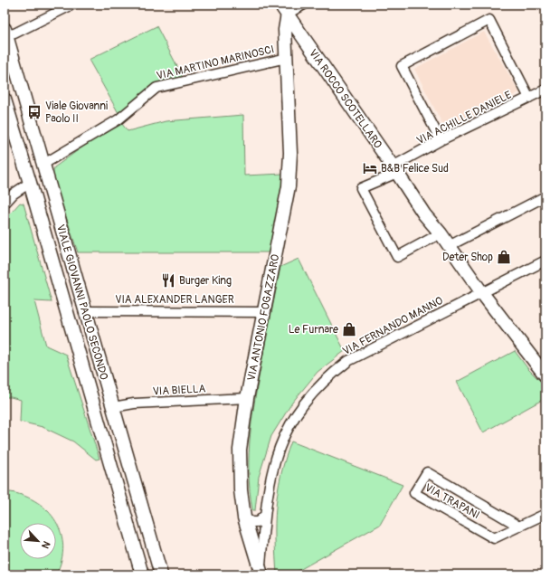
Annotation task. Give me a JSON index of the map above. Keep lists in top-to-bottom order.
{
  "streets": {
    "main road": ["VIA ROCCO SCOTELLARO", "VIALE GIOVANNI PAOLO SECONDO", "VIA ANTONIO FOGAZZARO"],
    "street": [
      "VIA MARTINO MARINOSCI",
      "VIA ACHILLE DANIELE",
      "VIA ALEXANDER LANGER",
      "VIA FERNANDO MANNO",
      "VIA BIELLA",
      "VIA TRAPANI"
    ]
  },
  "crossings": [
    ["VIA MARTINO MARINOSCI", "VIALE GIOVANNI PAOLO SECONDO"],
    ["VIA MARTINO MARINOSCI", "VIA ANTONIO FOGAZZARO"],
    ["VIA ROCCO SCOTELLARO", "VIA ACHILLE DANIELE"],
    ["VIA ROCCO SCOTELLARO", "VIA ANTONIO FOGAZZARO"],
    ["VIA ROCCO SCOTELLARO", "VIA FERNANDO MANNO"],
    ["VIA ALEXANDER LANGER", "VIALE GIOVANNI PAOLO SECONDO"],
    ["VIA ALEXANDER LANGER", "VIA ANTONIO FOGAZZARO"],
    ["VIALE GIOVANNI PAOLO SECONDO", "VIA BIELLA"],
    ["VIA ANTONIO FOGAZZARO", "VIA FERNANDO MANNO"],
    ["VIA ANTONIO FOGAZZARO", "VIA BIELLA"]
  ],
  "places": {
    "bus stop": ["Viale Giovanni Paolo II"],
    "hotel": ["B&B Felice Sud"],
    "shop": ["Deter Shop", "Le Furnare"],
    "restaurant": ["Burger King"]
  },
  "north": "bottom right"
}
